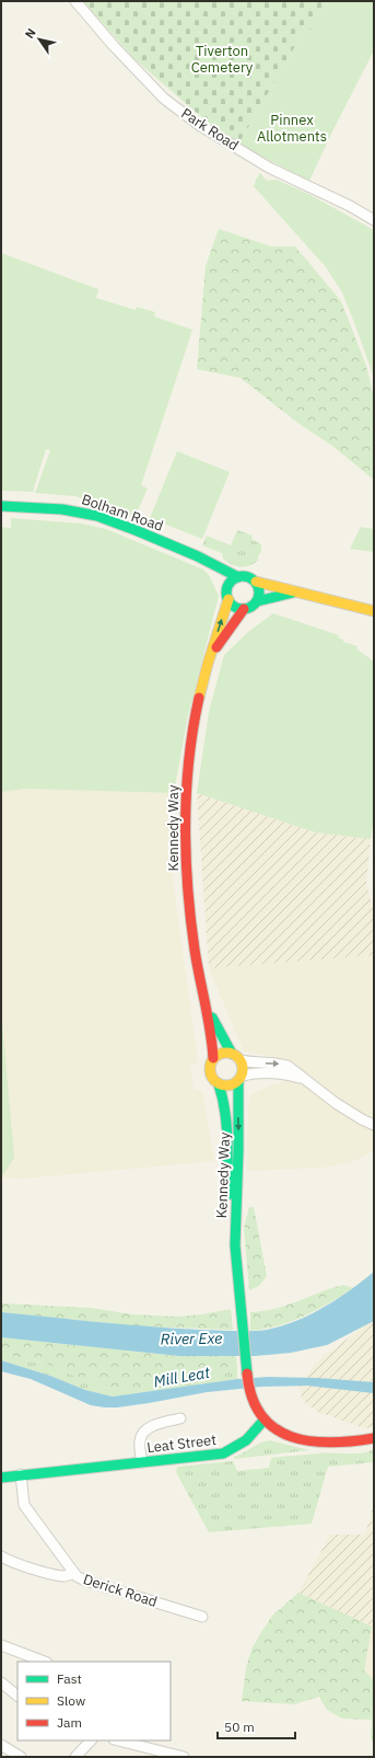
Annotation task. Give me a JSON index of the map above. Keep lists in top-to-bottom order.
{
  "streets": {
    "main road": ["Bolham Road", "Kennedy Way", "Leat Street"],
    "street": ["Park Road", "Derick Road"]
  },
  "crossings": [
    ["Bolham Road", "Kennedy Way"],
    ["Kennedy Way", "Leat Street"],
    ["Leat Street", "Derick Road"]
  ],
  "water": ["River Exe", "Mill Leat"],
  "parks": ["Tiverton Cemetery", "Pinnex Allotments"],
  "legend": ["Fast", "Slow", "Jam"],
  "scale_bar": "50 m",
  "north": "top left"
}
